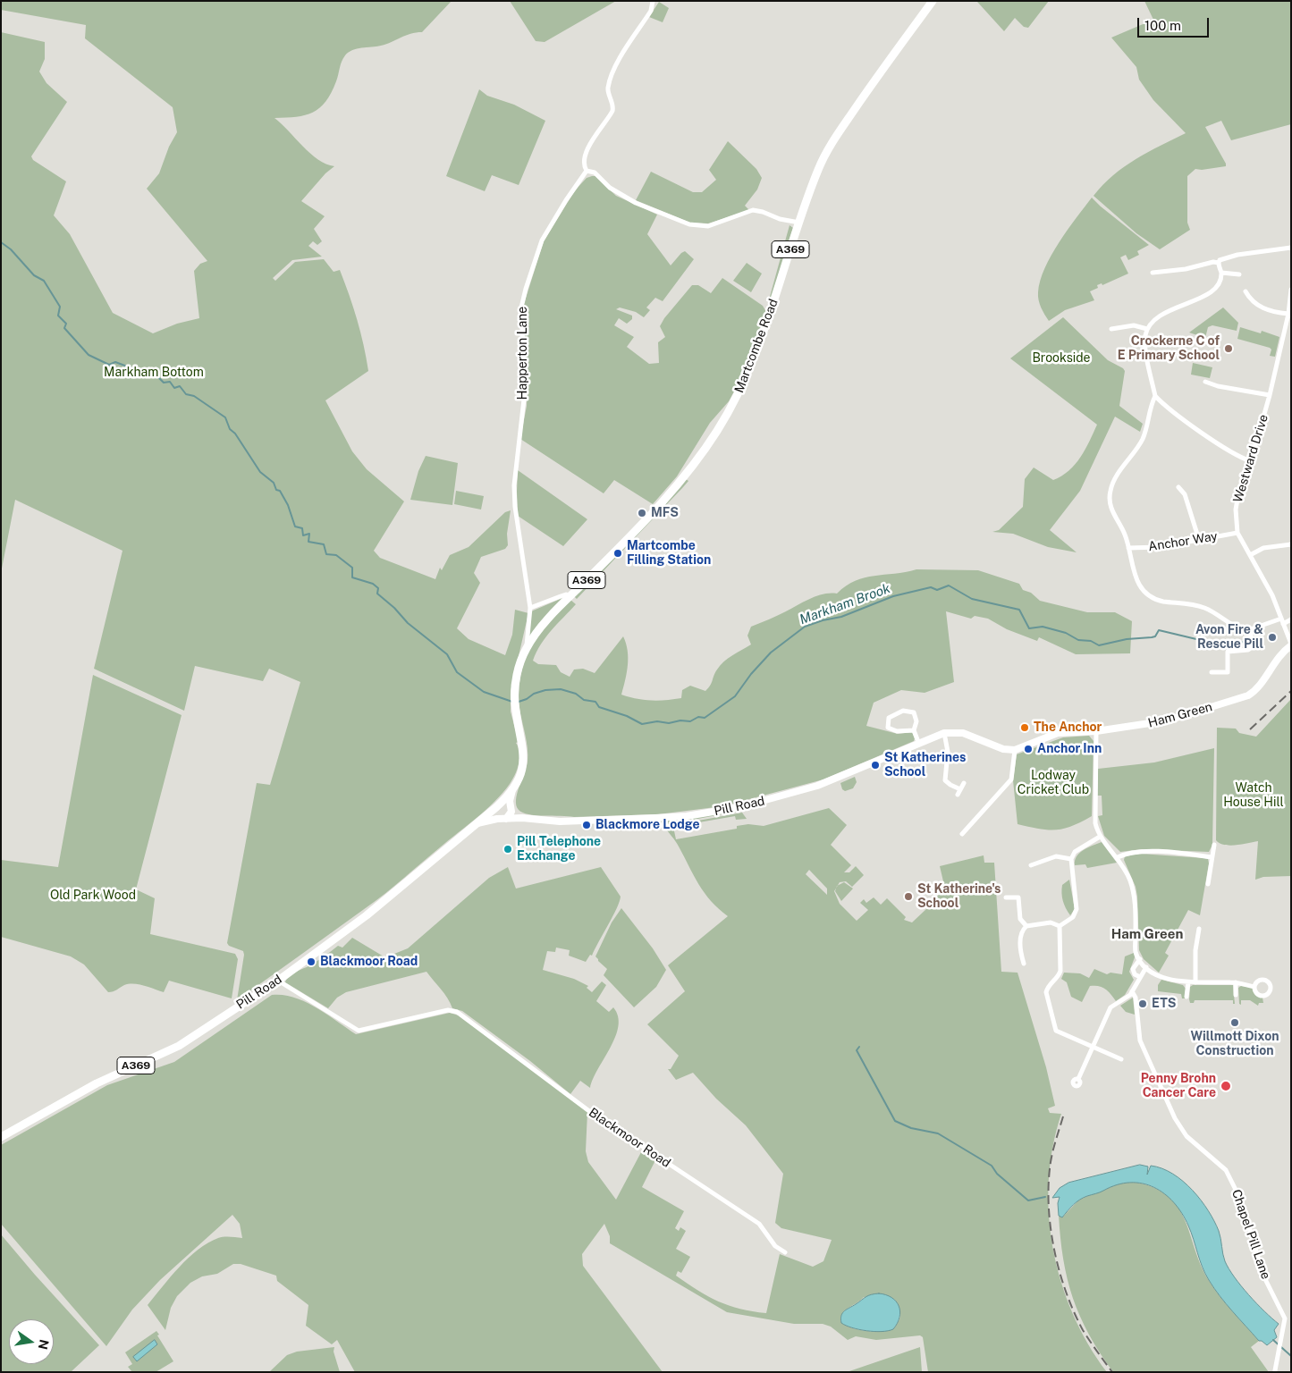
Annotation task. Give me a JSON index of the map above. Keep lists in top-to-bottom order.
{
  "streets": {
    "main road": ["A369", "Martcombe Road", "Pill Road"],
    "street": [
      "Happerton Lane",
      "Westward Drive",
      "Anchor Way",
      "Ham Green",
      "Blackmoor Road",
      "Chapel Pill Lane"
    ]
  },
  "crossings": [
    ["Martcombe Road", "Happerton Lane"],
    ["Martcombe Road", "Pill Road"],
    ["Westward Drive", "Anchor Way"],
    ["Westward Drive", "Ham Green"],
    ["Pill Road", "Blackmoor Road"]
  ],
  "districts": ["Ham Green"],
  "water": ["Markham Brook"],
  "parks": [
    "Brookside",
    "Markham Bottom",
    "Lodway Cricket Club",
    "Watch House Hill",
    "Old Park Wood"
  ],
  "places": [
    "Crockerne C of E Primary School",
    "MFS",
    "Martcombe Filling Station",
    "Avon Fire & Rescue Pill",
    "The Anchor",
    "Anchor Inn",
    "St Katherines School",
    "Blackmore Lodge",
    "Pill Telephone Exchange",
    "St Katherine's School",
    "Blackmoor Road",
    "ETS",
    "Willmott Dixon Construction",
    "Penny Brohn Cancer Care"
  ],
  "scale_bar": "100 m",
  "north": "right"
}
